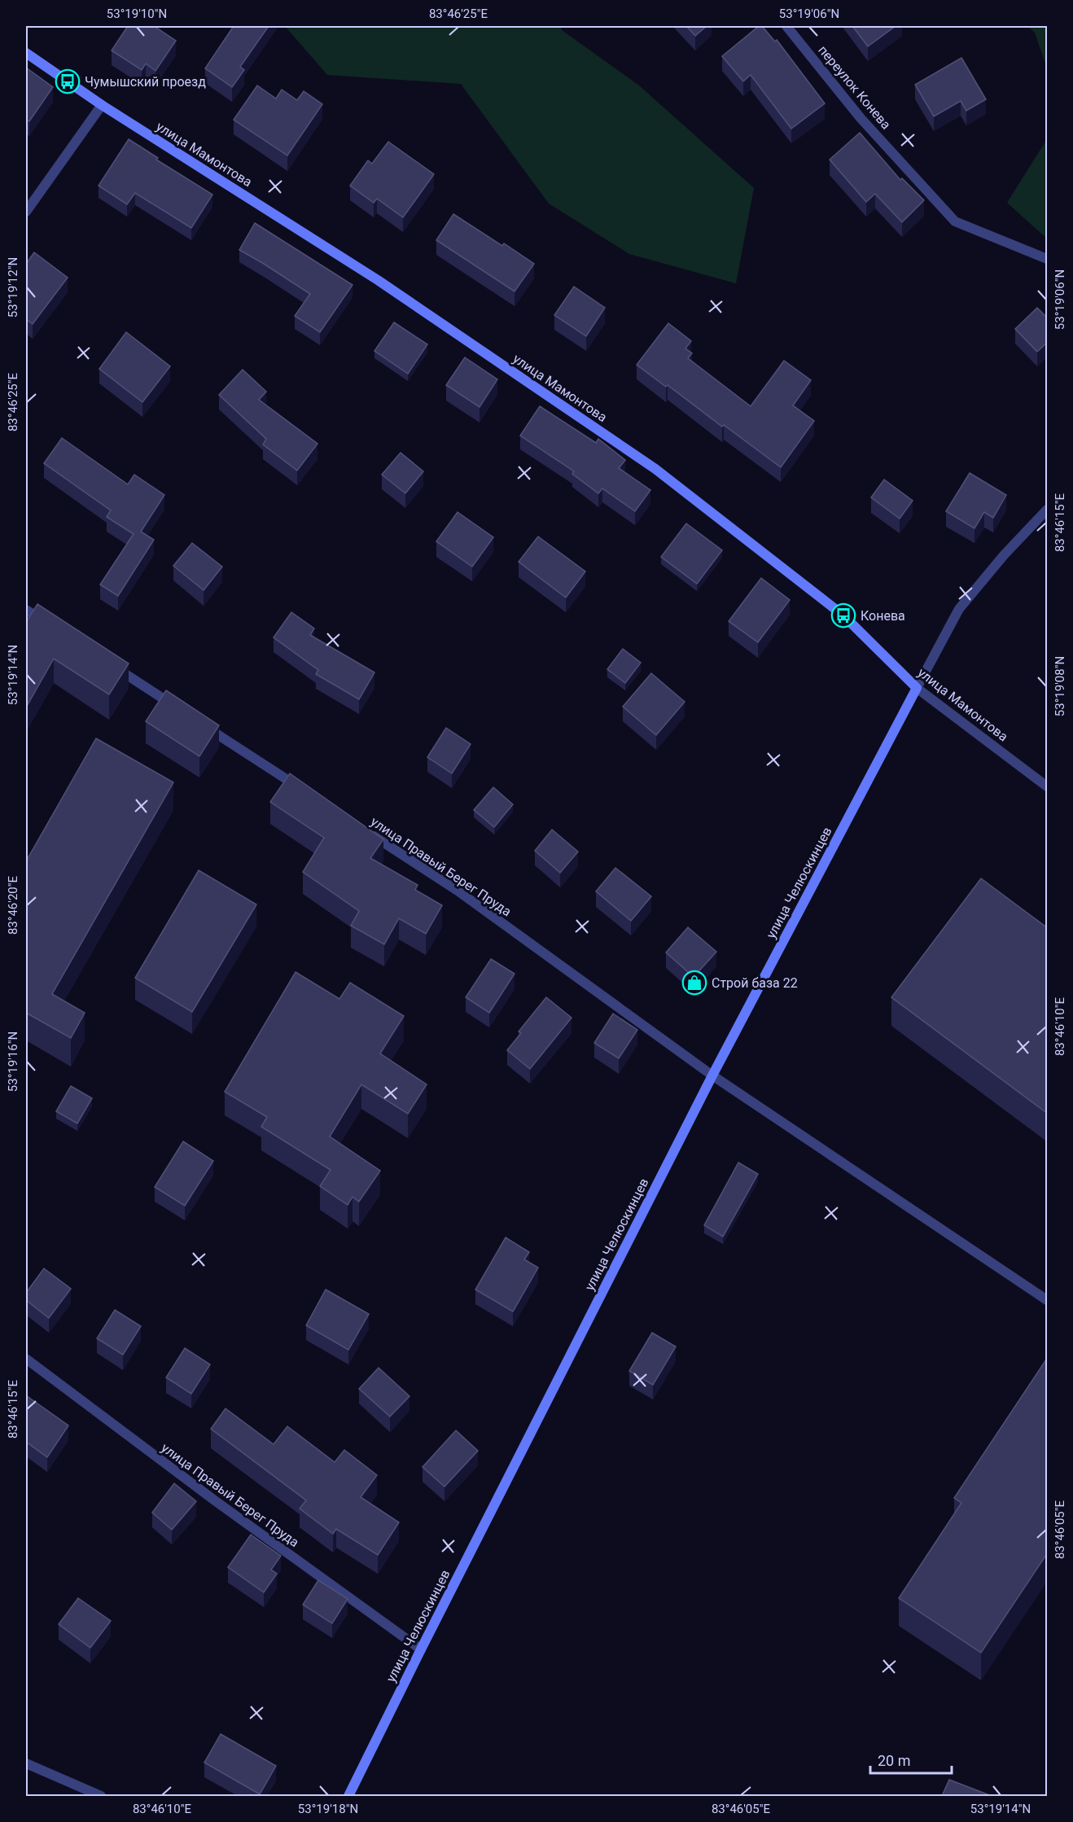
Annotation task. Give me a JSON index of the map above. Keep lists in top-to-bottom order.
{
  "streets": {
    "main road": ["улица Мамонтова", "улица Челюскинцев"],
    "street": ["переулок Конева", "улица Правый Берег Пруда"]
  },
  "crossings": [
    ["улица Мамонтова", "улица Челюскинцев"],
    ["улица Правый Берег Пруда", "улица Челюскинцев"]
  ],
  "places": {
    "bus stop": ["Чумышский проезд", "Конева"],
    "shop": ["Строй база 22"]
  },
  "scale_bar": "20 m",
  "coordinates": [
    "53°19'10\"N",
    "83°46'25\"E",
    "53°19'06\"N",
    "53°19'12\"N",
    "83°46'15\"E",
    "53°19'14\"N",
    "53°19'08\"N",
    "83°46'20\"E",
    "83°46'10\"E",
    "53°19'16\"N",
    "83°46'05\"E",
    "53°19'18\"N"
  ]
}
